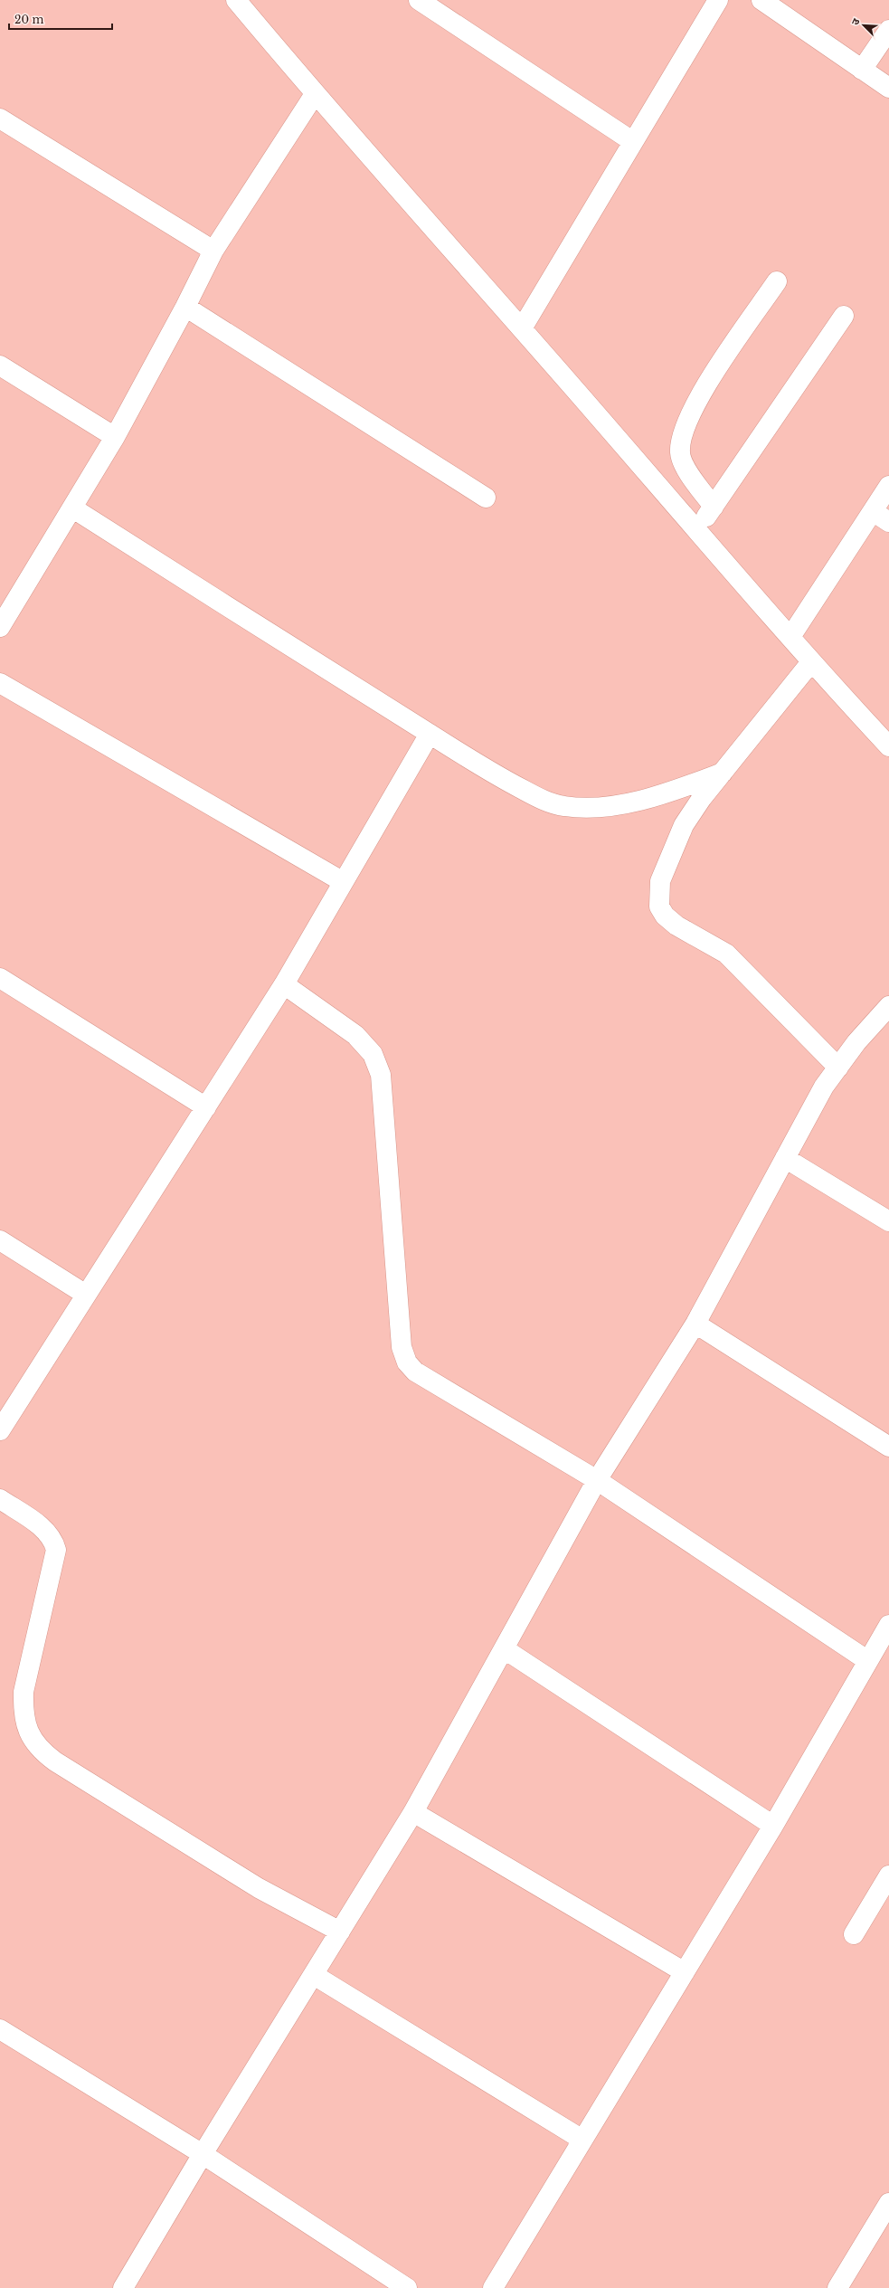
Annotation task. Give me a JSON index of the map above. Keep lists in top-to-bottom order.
{
  "scale_bar": "20 m",
  "north": "top left"
}
